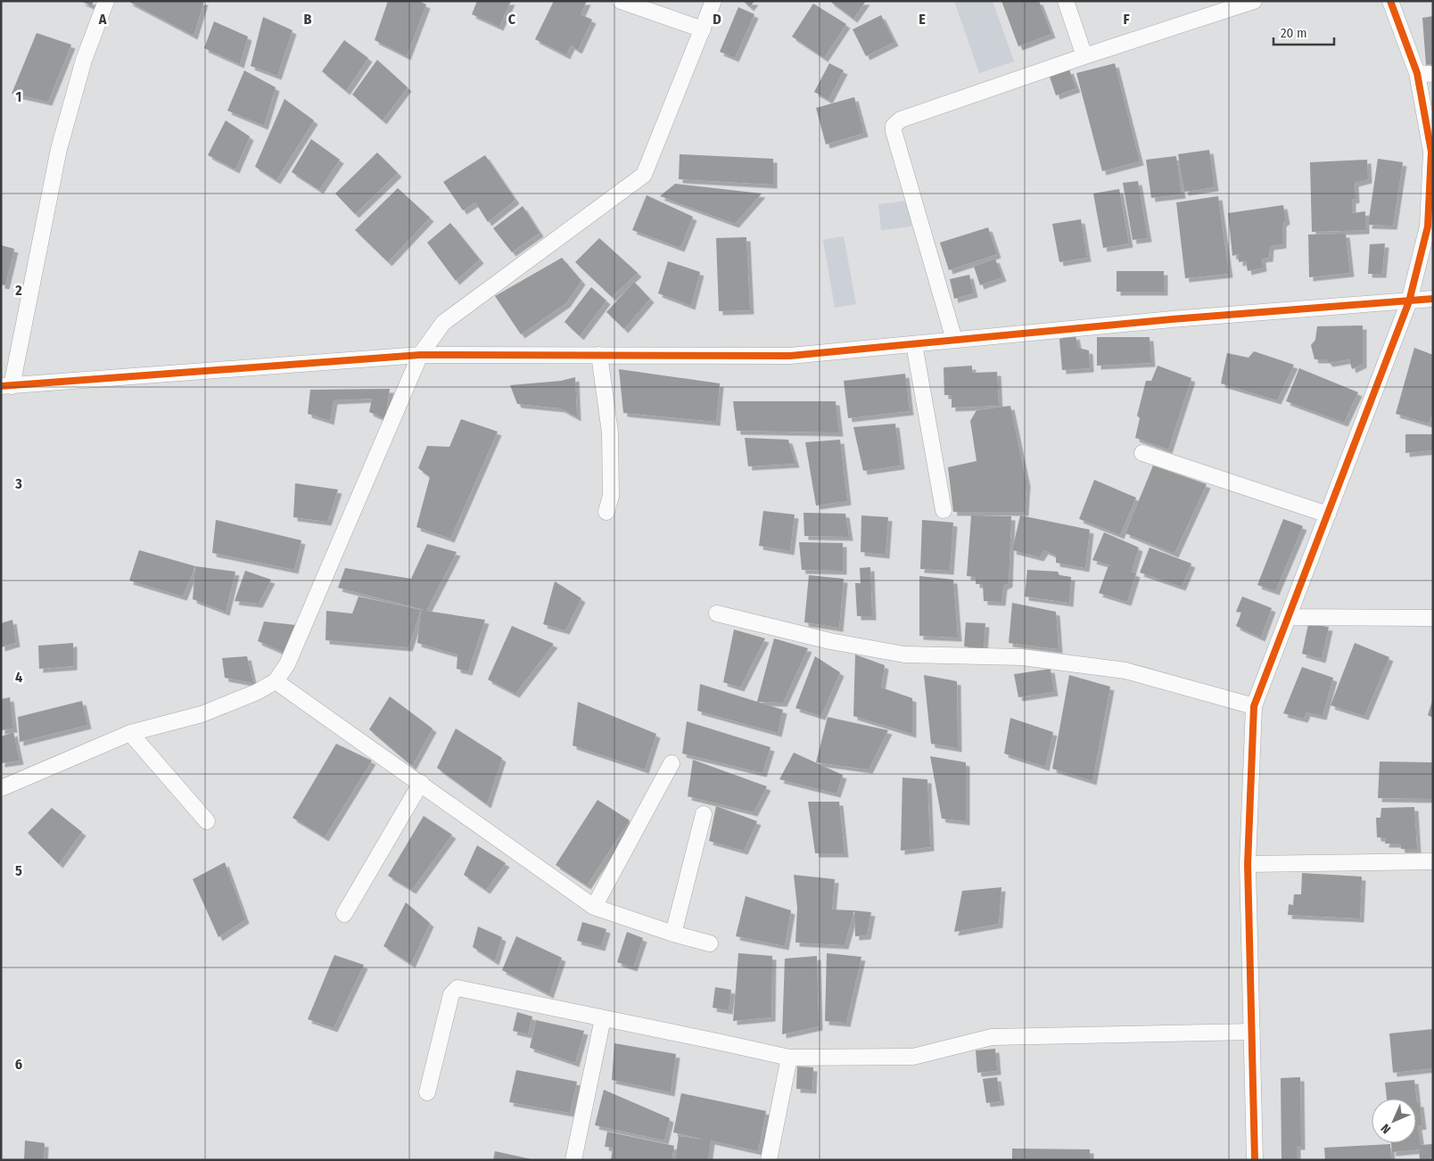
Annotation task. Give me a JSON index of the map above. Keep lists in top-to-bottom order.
{
  "scale_bar": "20 m",
  "north": "bottom left",
  "grid": {
    "columns": [
      "A",
      "B",
      "C",
      "D",
      "E",
      "F"
    ],
    "rows": [
      "1",
      "2",
      "3",
      "4",
      "5",
      "6"
    ]
  }
}
